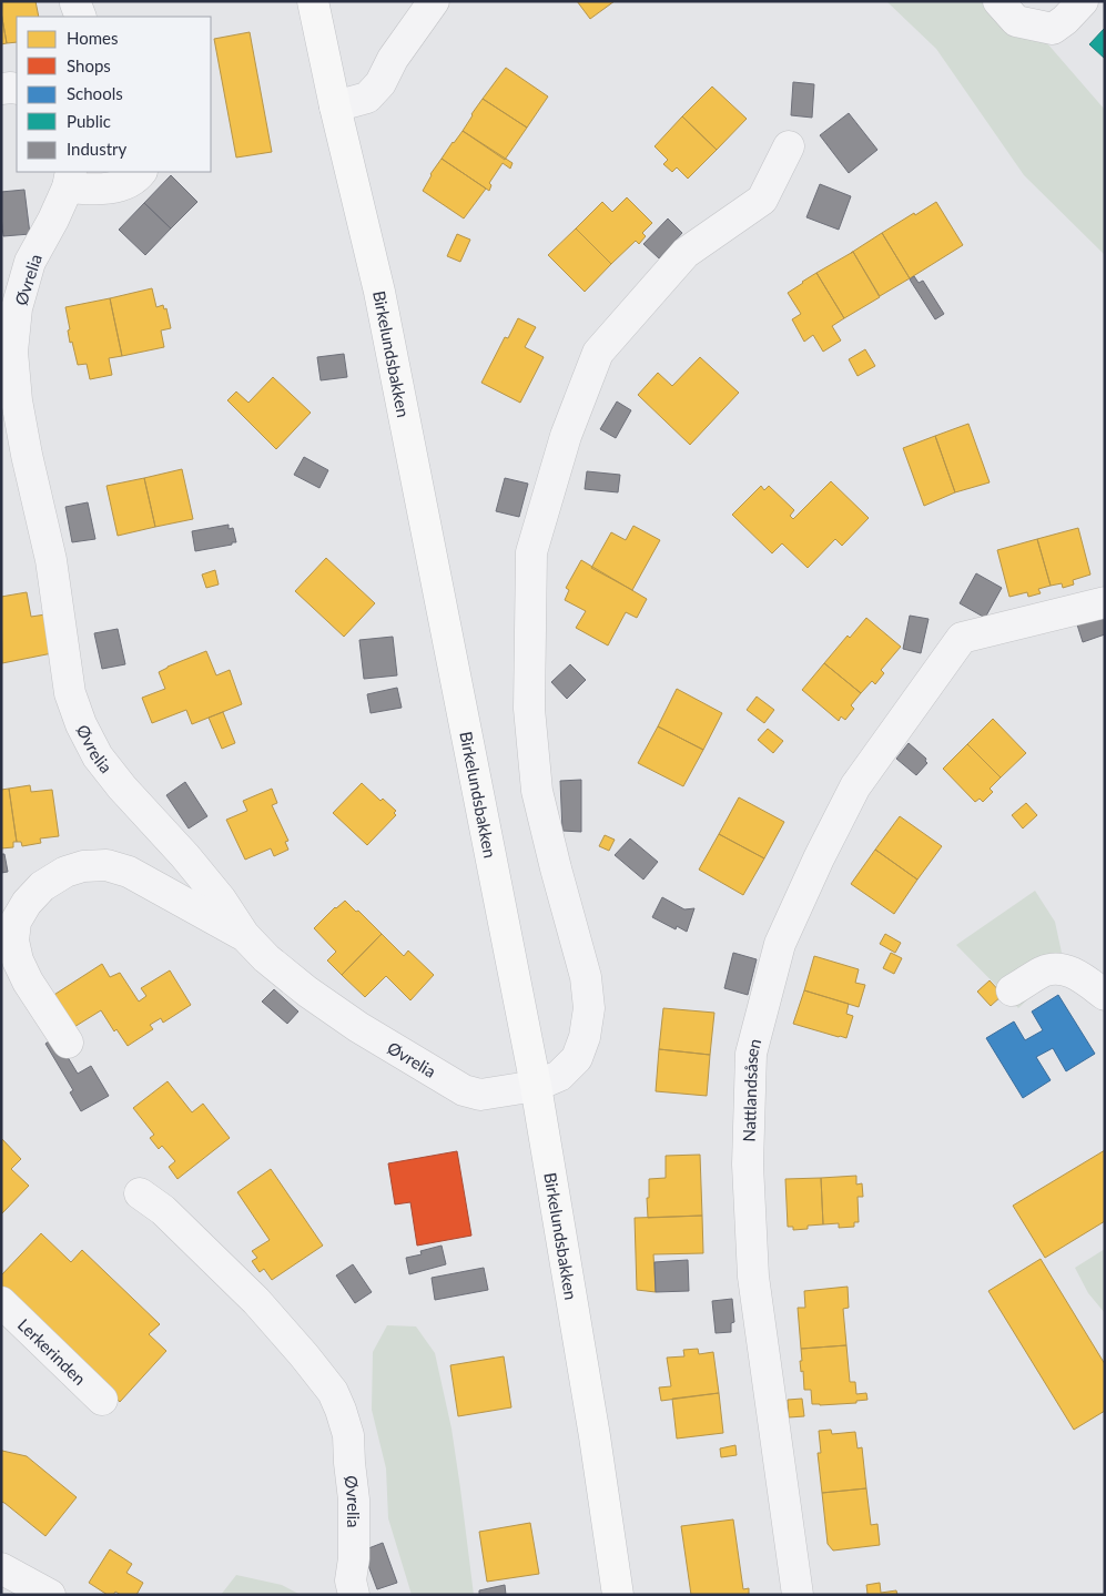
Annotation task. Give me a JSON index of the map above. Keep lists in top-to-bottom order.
{
  "streets": {
    "main road": ["Birkelundsbakken"],
    "street": ["Øvrelia", "Nattlandsåsen", "Lerkerinden"]
  },
  "crossings": [
    ["Øvrelia", "Birkelundsbakken"]
  ],
  "legend": [
    "Homes",
    "Shops",
    "Schools",
    "Public",
    "Industry"
  ]
}
